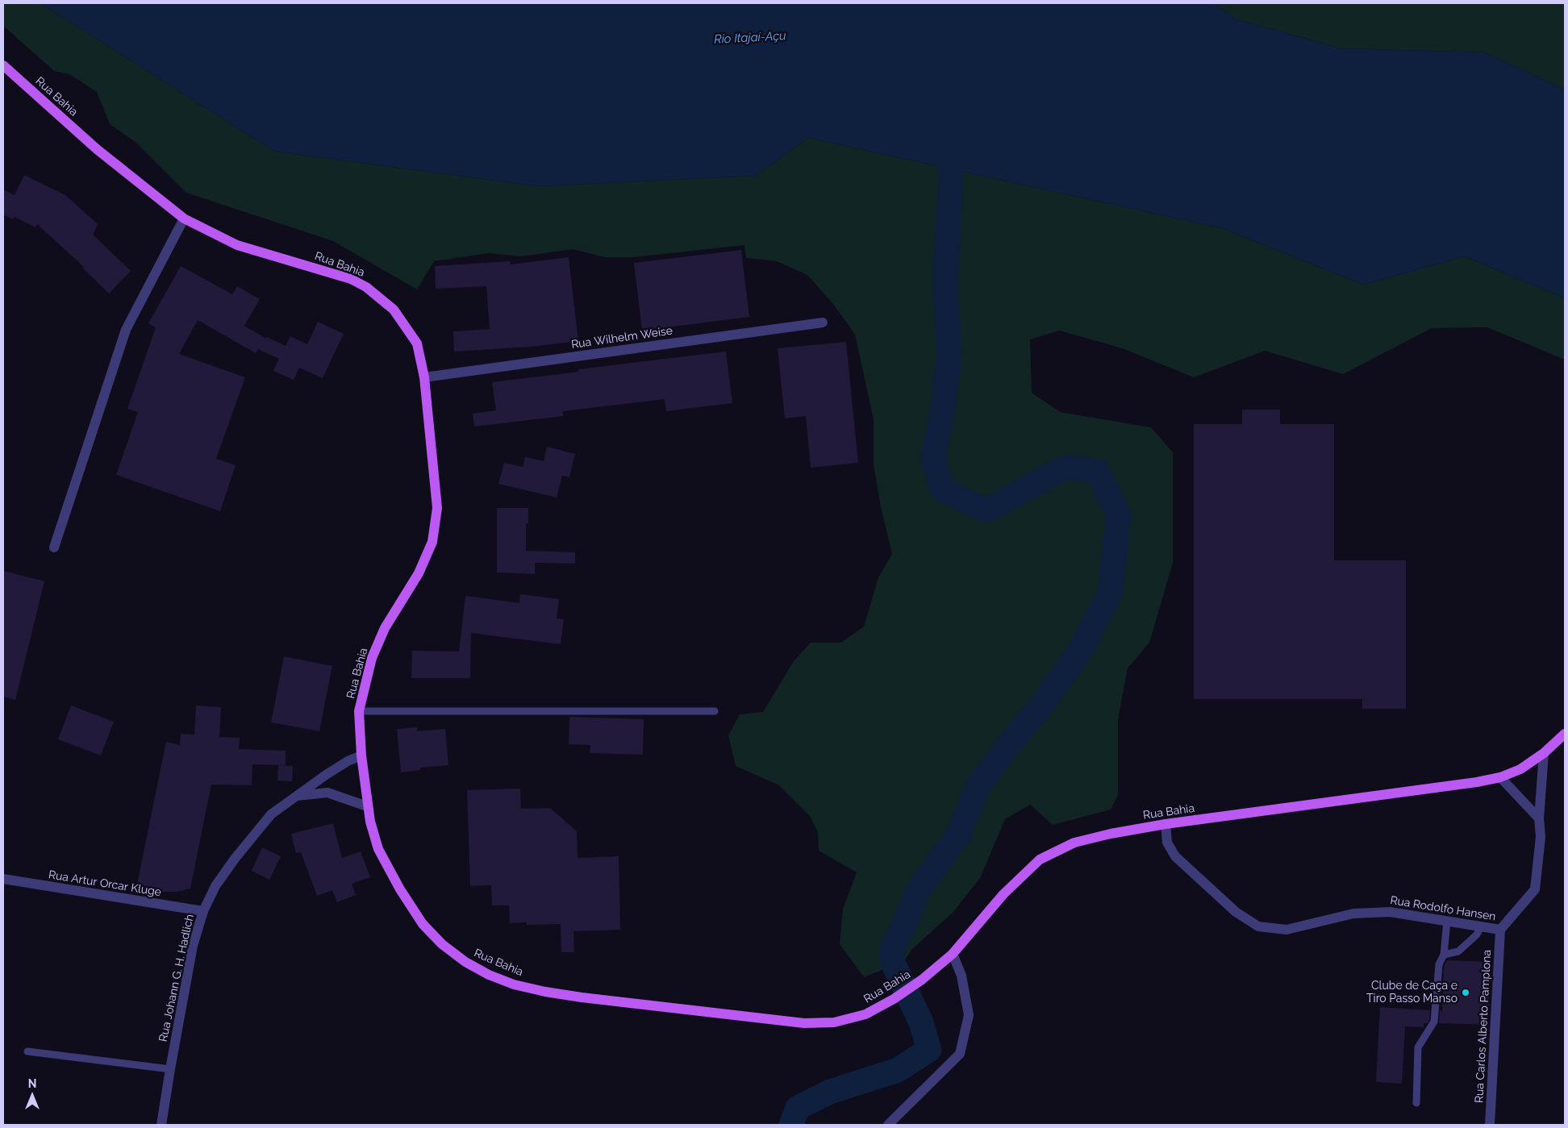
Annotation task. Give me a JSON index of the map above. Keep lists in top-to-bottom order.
{
  "streets": {
    "main road": ["Rua Bahia"],
    "street": [
      "Rua Wilhelm Weise",
      "Rua Artur Orcar Kluge",
      "Rua Rodolfo Hansen",
      "Rua Johann G. H. Hadlich",
      "Rua Carlos Alberto Pamplona"
    ]
  },
  "crossings": [
    ["Rua Bahia", "Rua Wilhelm Weise"],
    ["Rua Bahia", "Rua Rodolfo Hansen"],
    ["Rua Bahia", "Rua Johann G. H. Hadlich"],
    ["Rua Artur Orcar Kluge", "Rua Johann G. H. Hadlich"],
    ["Rua Rodolfo Hansen", "Rua Carlos Alberto Pamplona"]
  ],
  "water": ["Rio Itajaí-Açu"],
  "places": ["Clube de Caça e Tiro Passo Manso"],
  "north": "top"
}
